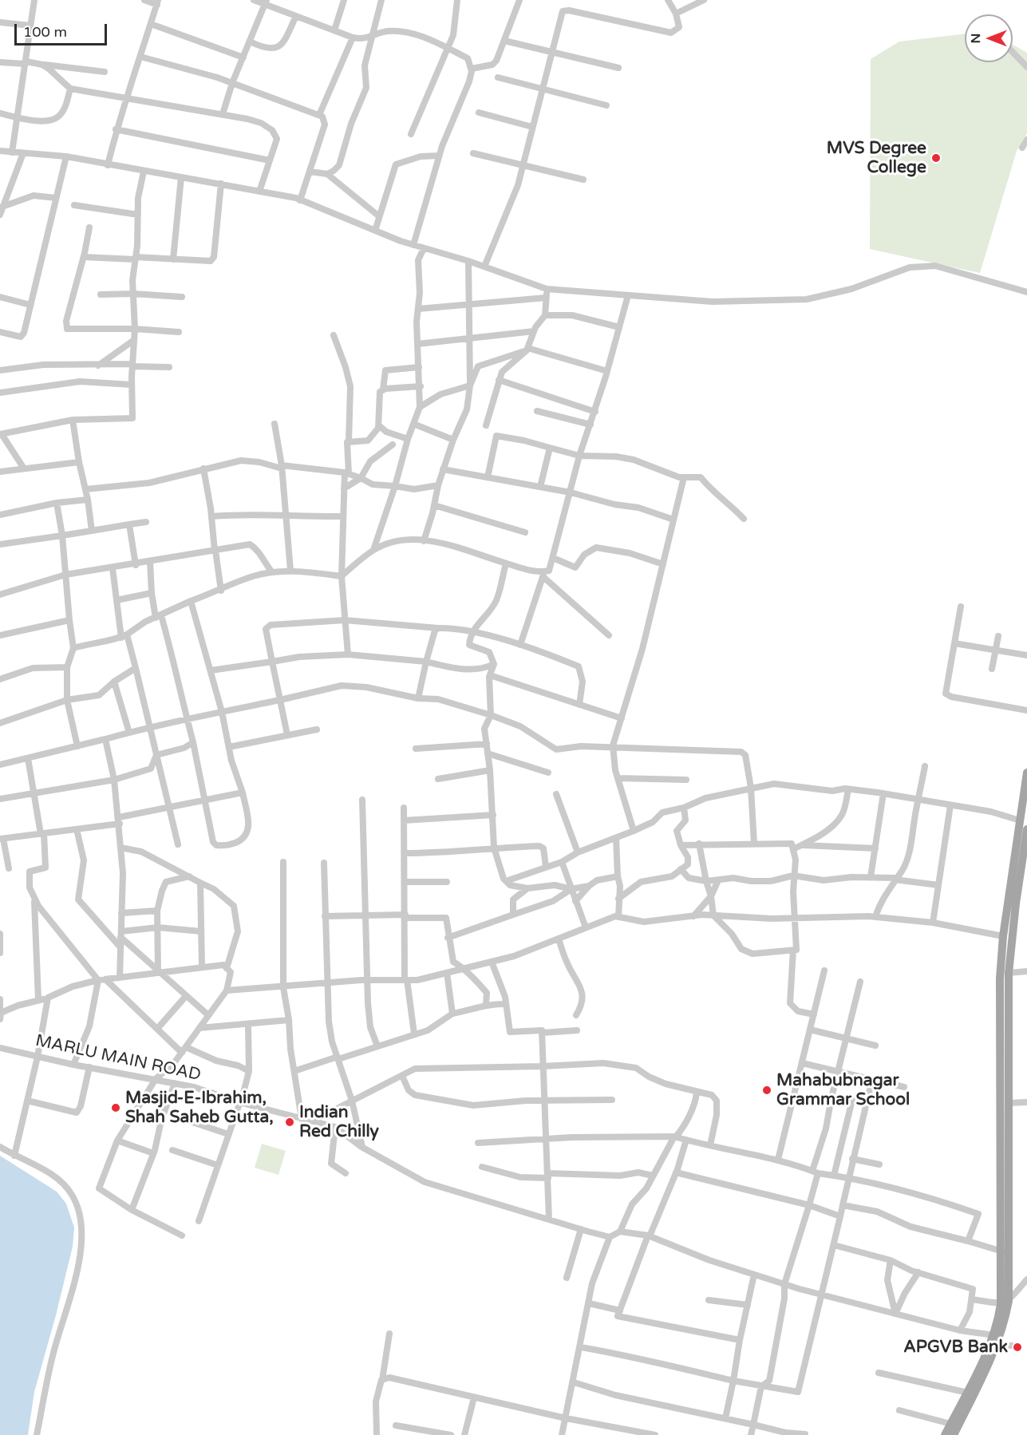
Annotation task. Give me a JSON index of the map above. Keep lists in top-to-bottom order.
{
  "streets": {
    "street": ["MARLU MAIN ROAD"]
  },
  "places": [
    "MVS Degree College",
    "Mahabubnagar Grammar School",
    "Masjid-E-Ibrahim, Shah Saheb Gutta,",
    "Indian Red Chilly",
    "APGVB Bank"
  ],
  "scale_bar": "100 m",
  "north": "left"
}
